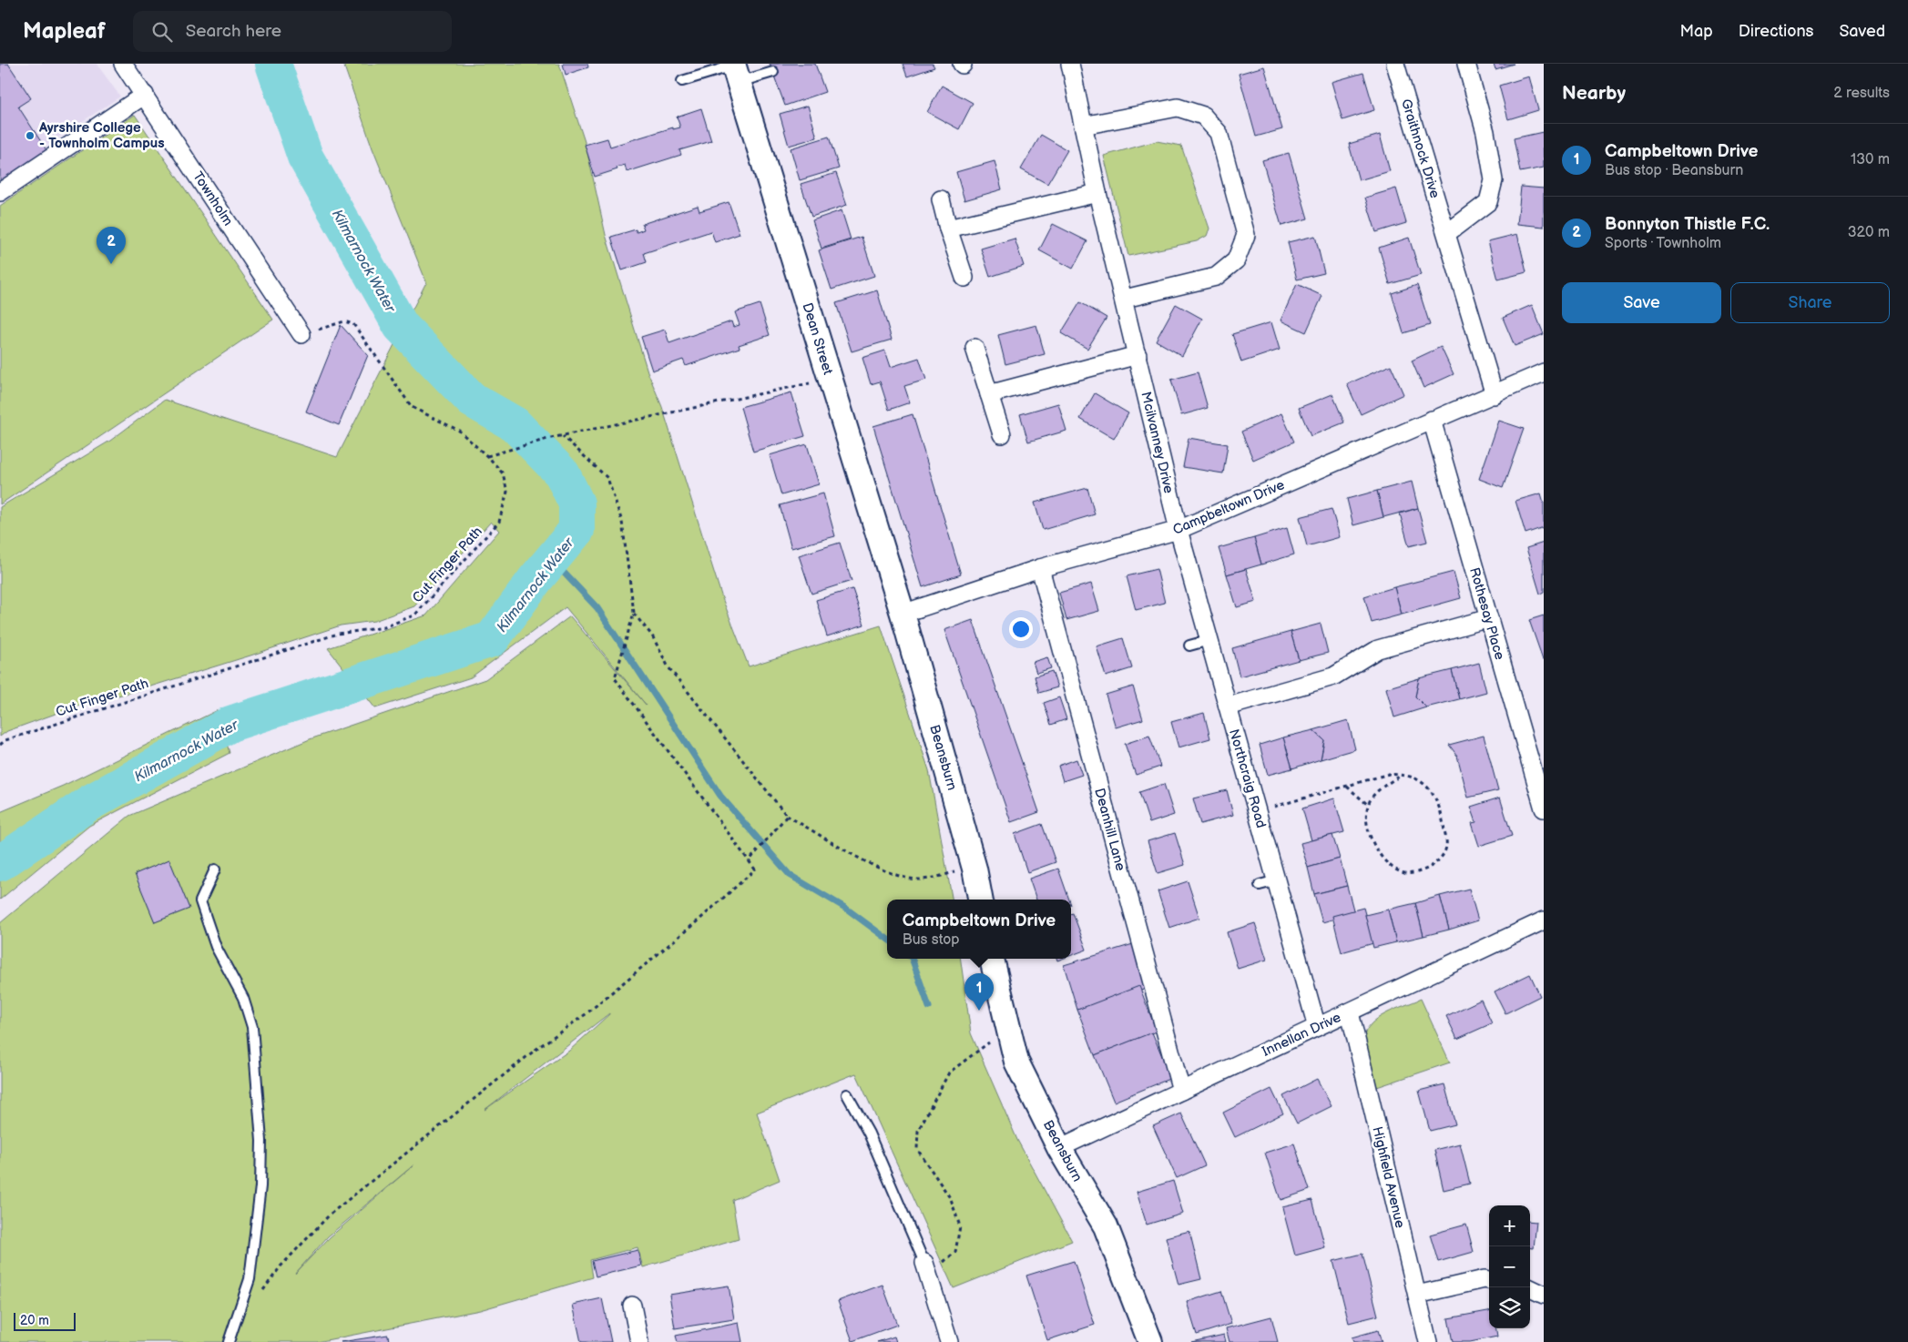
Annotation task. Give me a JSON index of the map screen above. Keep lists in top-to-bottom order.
{
  "streets": {
    "main road": ["Dean Street", "Beansburn"],
    "street": [
      "Graithnock Drive",
      "Townholm",
      "Mcilvanney Drive",
      "Campbeltown Drive",
      "Rothesay Place",
      "Northcraig Road",
      "Deanhill Lane",
      "Innellan Drive",
      "Highfield Avenue"
    ],
    "path": ["Cut Finger Path"]
  },
  "crossings": [
    ["Graithnock Drive", "Campbeltown Drive"],
    ["Townholm", "Cut Finger Path"],
    ["Dean Street", "Campbeltown Drive"],
    ["Dean Street", "Beansburn"],
    ["Mcilvanney Drive", "Campbeltown Drive"],
    ["Mcilvanney Drive", "Northcraig Road"],
    ["Campbeltown Drive", "Rothesay Place"],
    ["Campbeltown Drive", "Beansburn"],
    ["Campbeltown Drive", "Northcraig Road"],
    ["Campbeltown Drive", "Deanhill Lane"],
    ["Beansburn", "Innellan Drive"],
    ["Northcraig Road", "Innellan Drive"],
    ["Deanhill Lane", "Innellan Drive"],
    ["Innellan Drive", "Highfield Avenue"]
  ],
  "water": ["Kilmarnock Water"],
  "places": ["Ayrshire College - Townholm Campus"],
  "scale_bar": "20 m",
  "page": {
    "header": "Mapleaf",
    "search": "Search here",
    "nav": ["Map", "Directions", "Saved"],
    "heading": ["Nearby", "2 results"],
    "list": [
      {
        "mark": "1",
        "name": "Campbeltown Drive",
        "note": "Bus stop · Beansburn",
        "value": "130 m"
      },
      {
        "mark": "2",
        "name": "Bonnyton Thistle F.C.",
        "note": "Sports · Townholm",
        "value": "320 m"
      }
    ],
    "pins": ["2", "1"],
    "buttons": ["Save", "Share"],
    "popup": ["Campbeltown Drive", "Bus stop"],
    "map_buttons": ["+", "−"],
    "scale": "20 m"
  }
}
